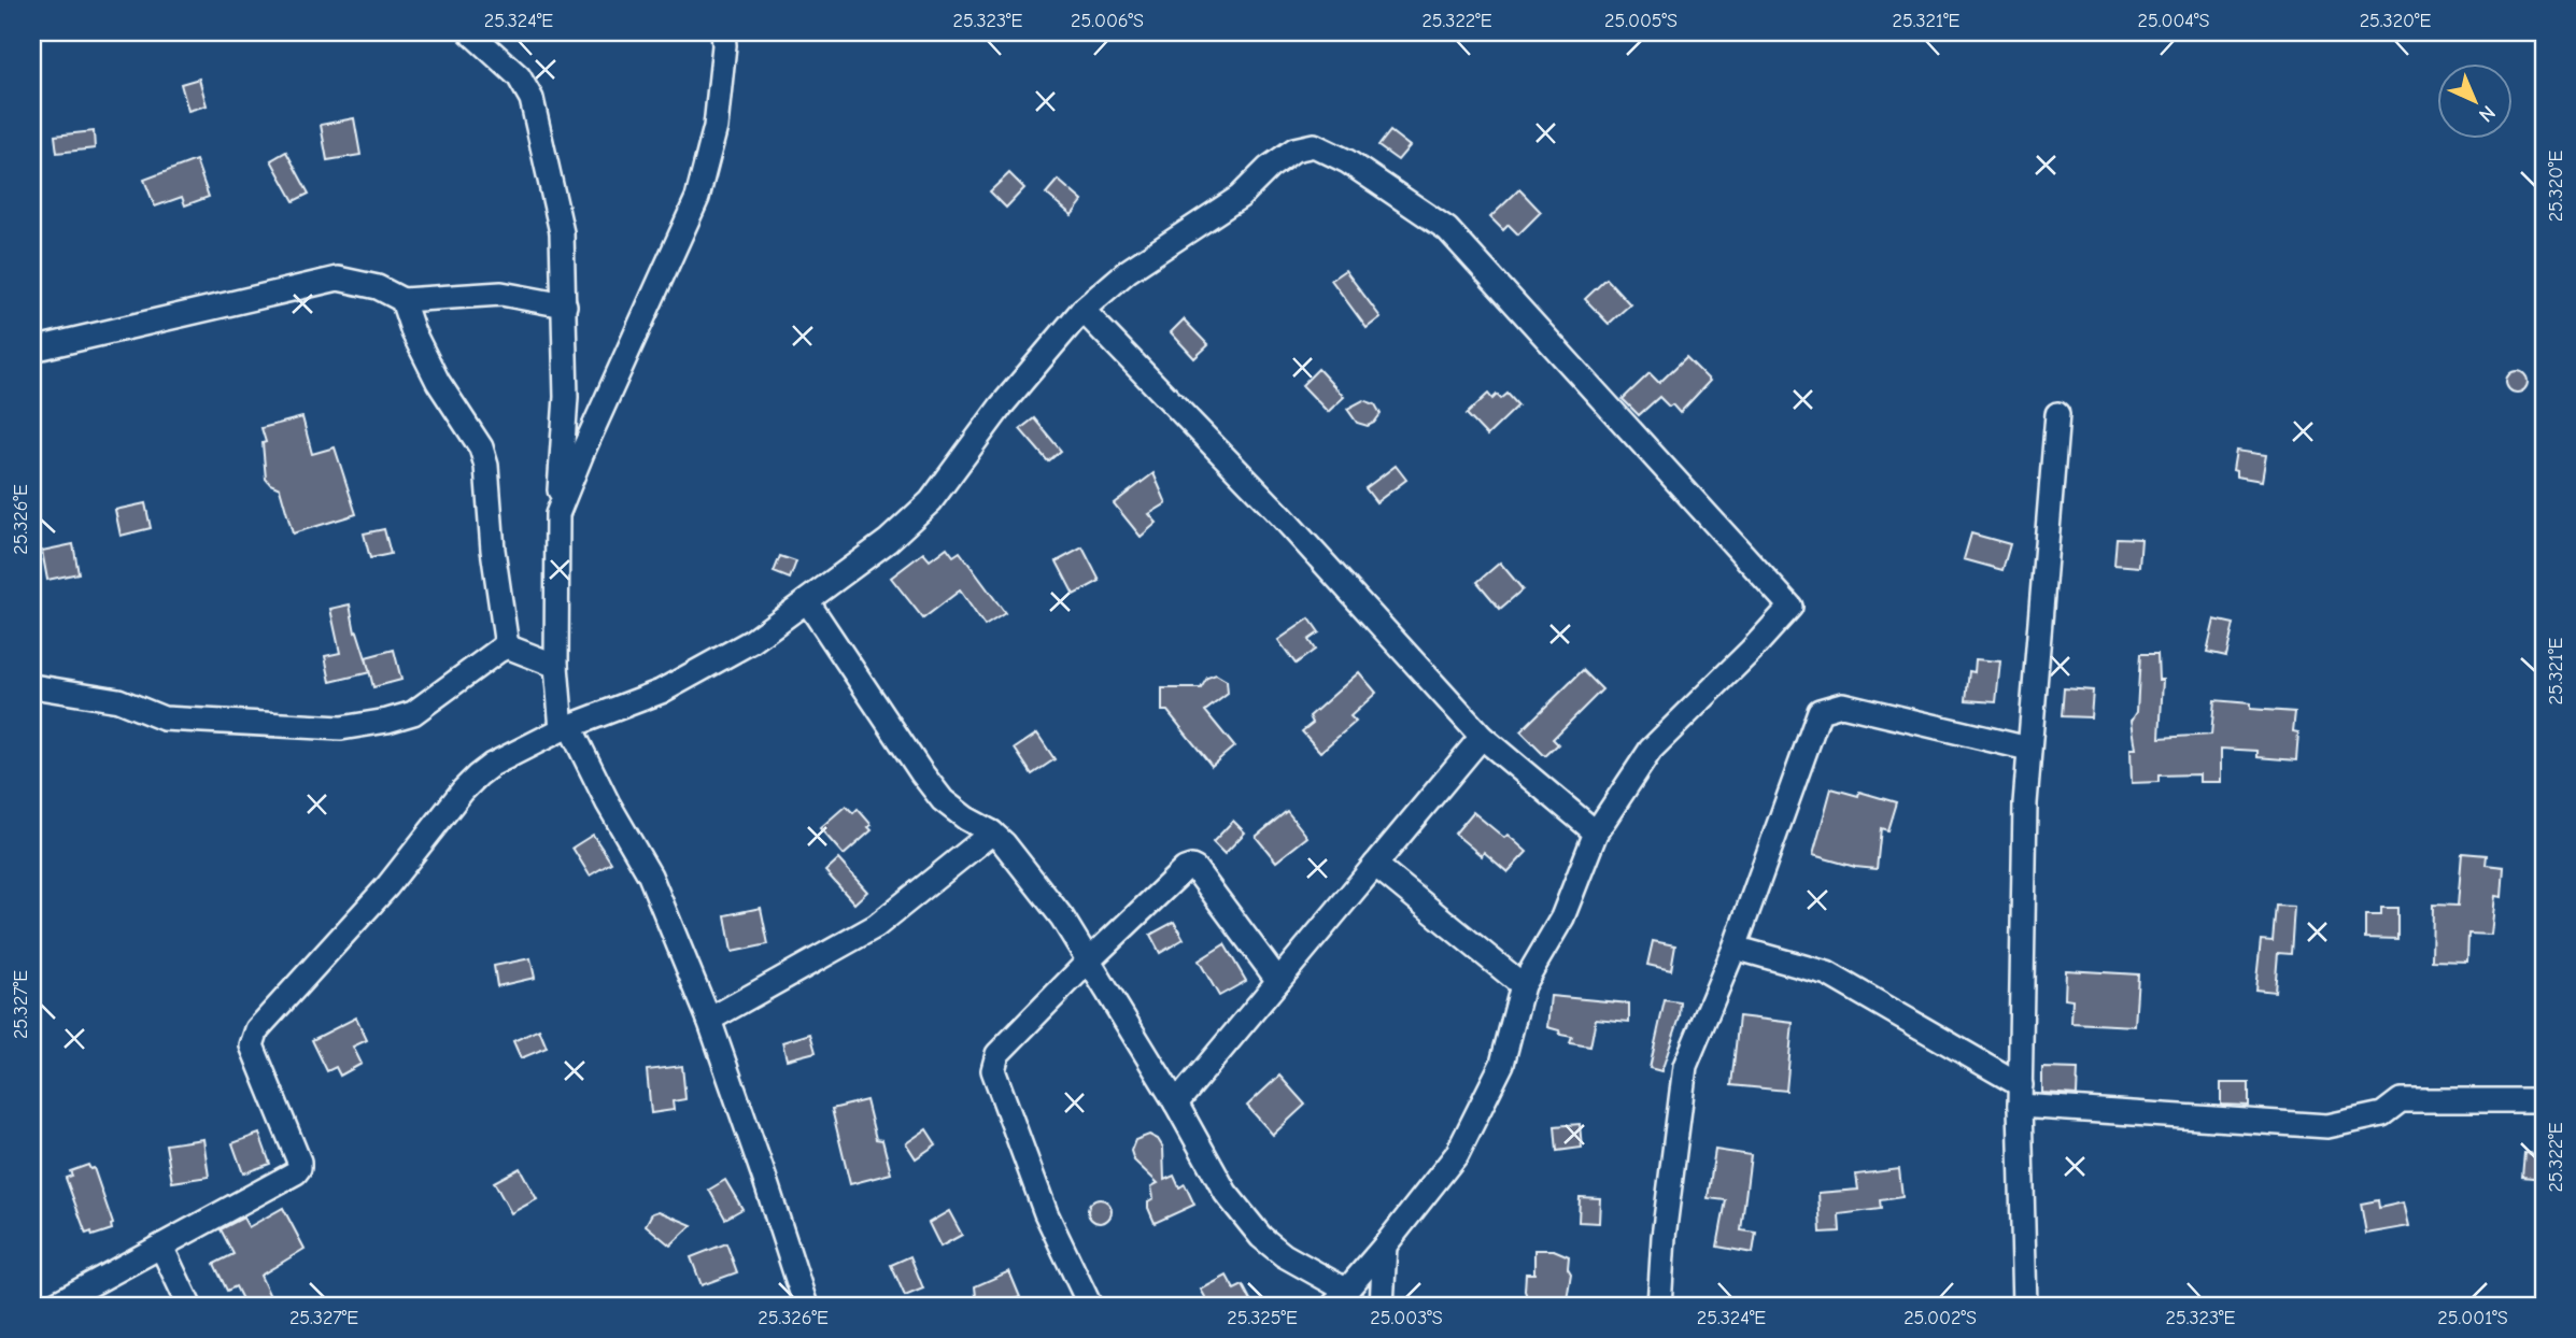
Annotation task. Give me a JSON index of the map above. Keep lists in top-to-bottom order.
{
  "north": "bottom right",
  "coordinates": [
    "25.324°E",
    "25.323°E",
    "25.006°S",
    "25.322°E",
    "25.005°S",
    "25.321°E",
    "25.004°S",
    "25.320°E",
    "25.326°E",
    "25.327°E",
    "25.325°E",
    "25.003°S",
    "25.002°S",
    "25.001°S"
  ]
}
